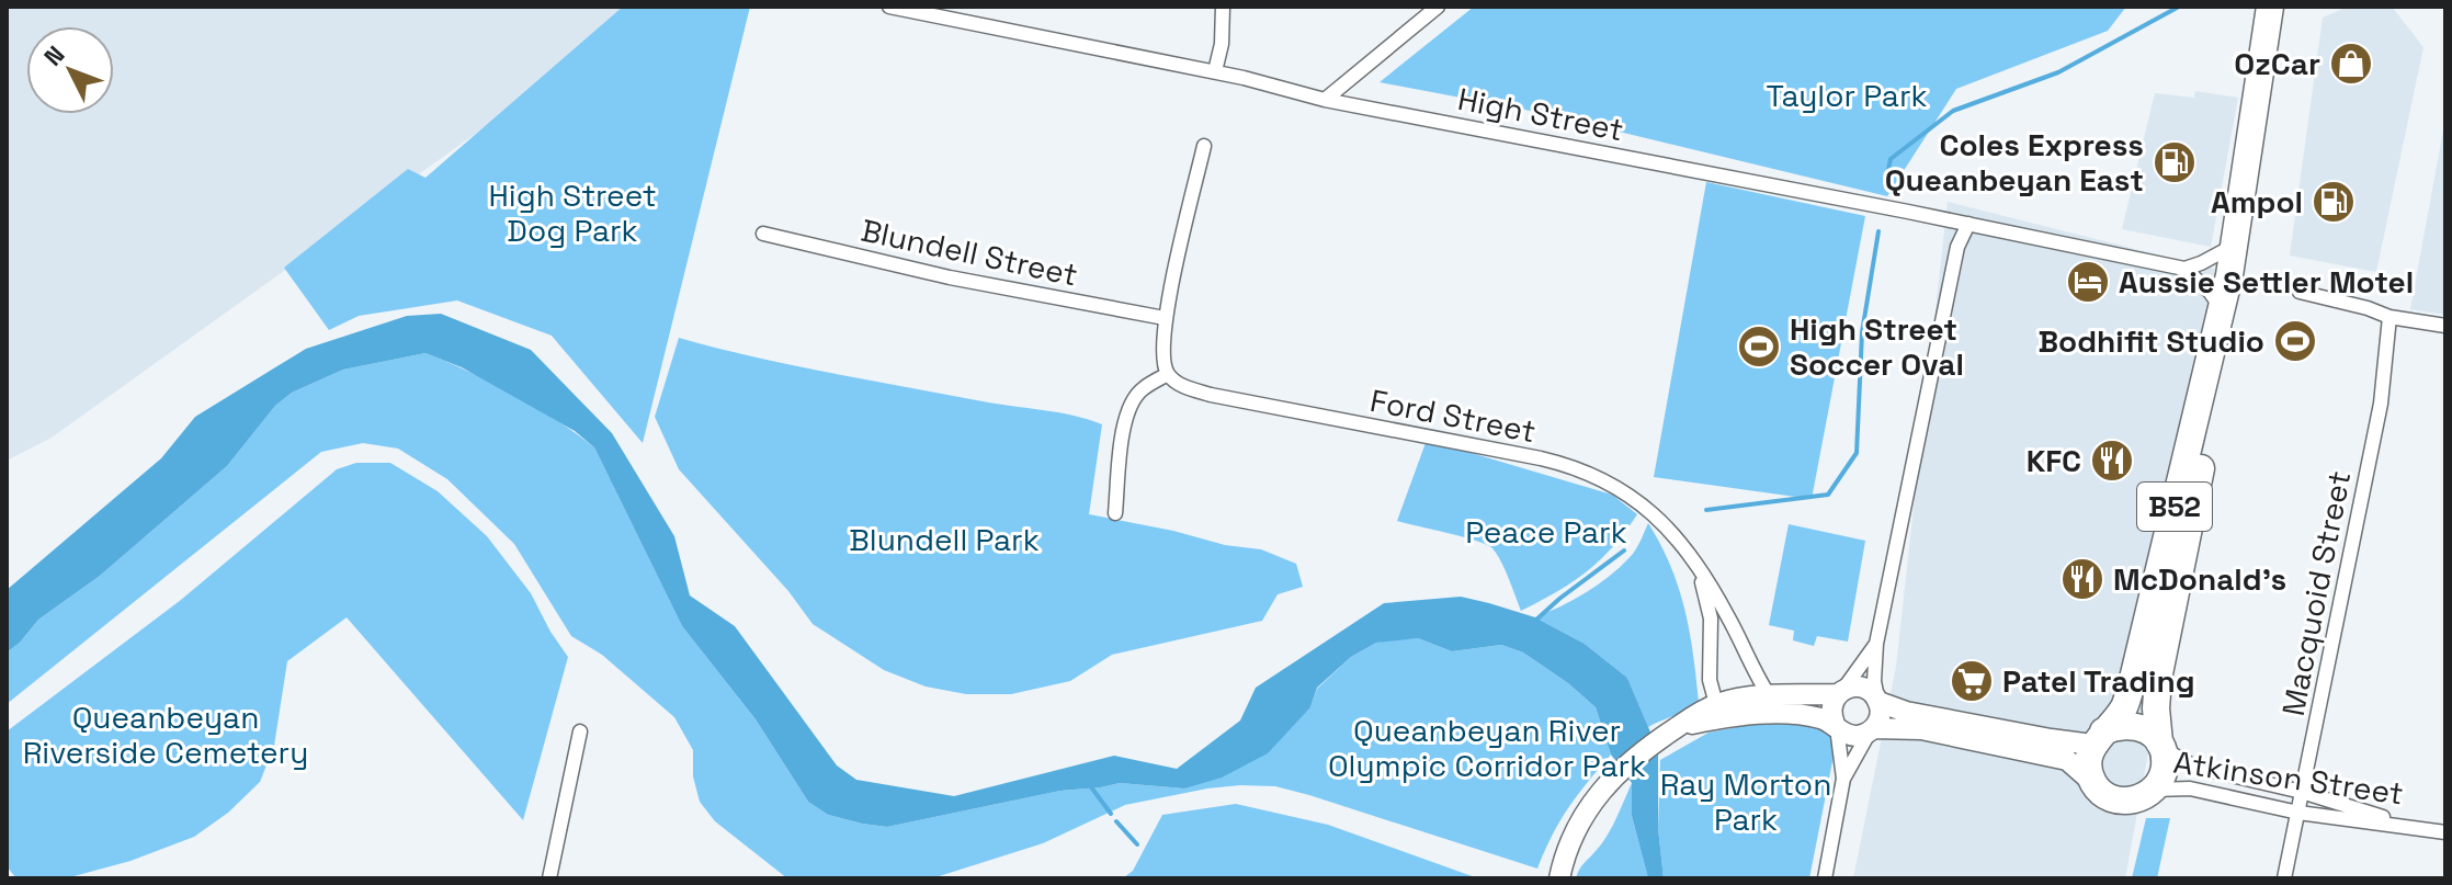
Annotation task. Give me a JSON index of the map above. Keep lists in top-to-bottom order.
{
  "streets": {
    "highway": ["B52"],
    "street": [
      "High Street",
      "Blundell Street",
      "Ford Street",
      "Macquoid Street",
      "Atkinson Street"
    ]
  },
  "crossings": [
    ["B52", "Atkinson Street"],
    ["Macquoid Street", "Atkinson Street"]
  ],
  "parks": [
    "Taylor Park",
    "High Street Dog Park",
    "Peace Park",
    "Blundell Park",
    "Queanbeyan Riverside Cemetery",
    "Queanbeyan River Olympic Corridor Park",
    "Ray Morton Park"
  ],
  "places": {
    "shop": ["OzCar"],
    "fuel station": ["Coles Express Queanbeyan East", "Ampol"],
    "hotel": ["Aussie Settler Motel"],
    "sports": ["Bodhifit Studio", "High Street Soccer Oval"],
    "restaurant": ["KFC", "McDonald's"],
    "supermarket": ["Patel Trading"]
  },
  "north": "top left"
}
